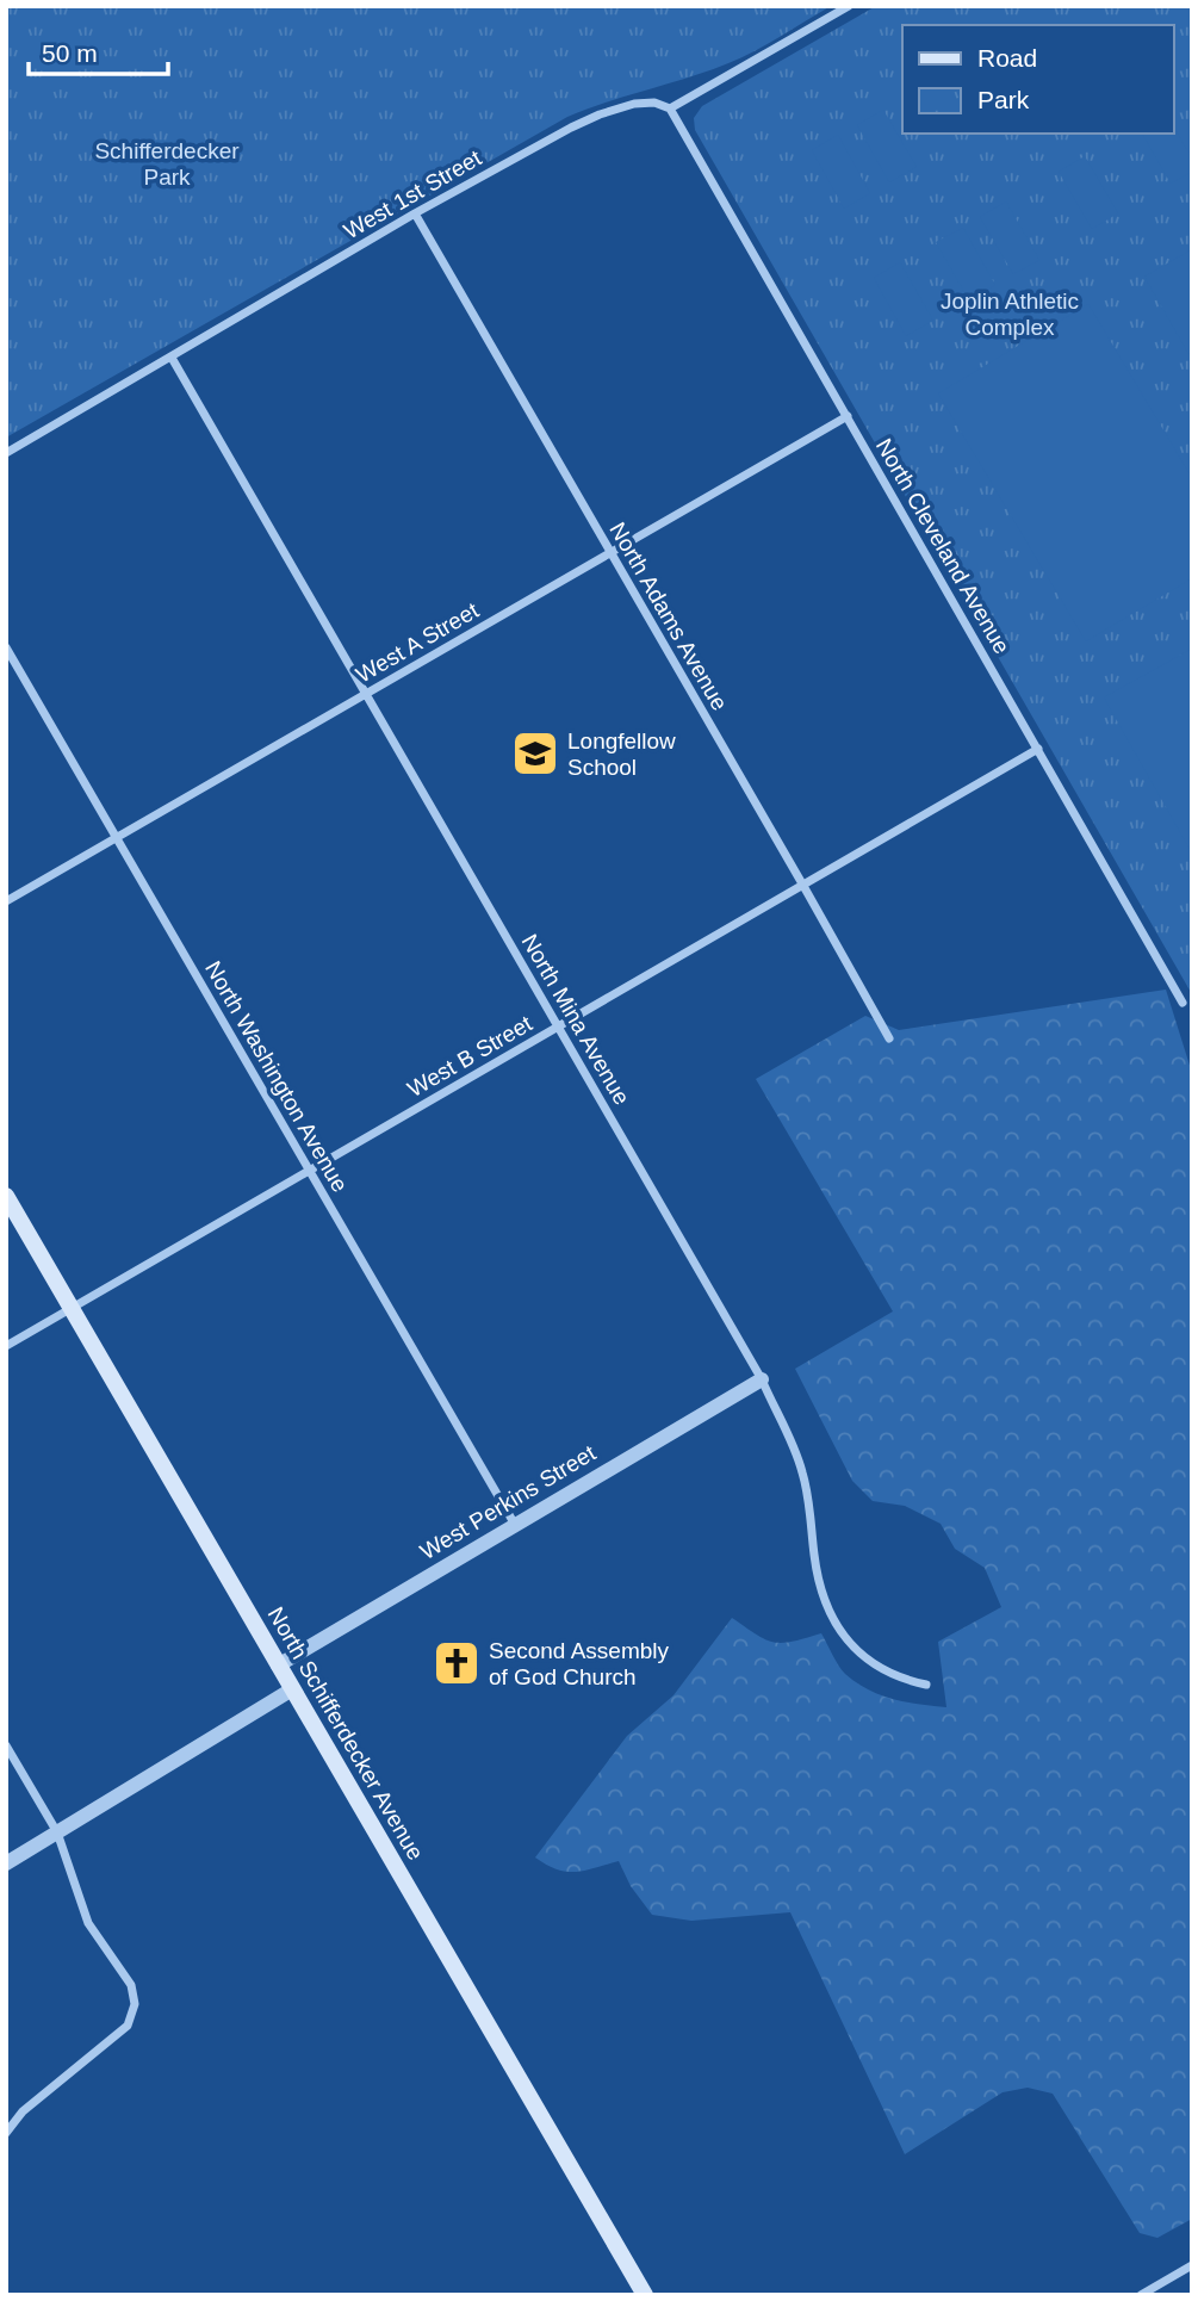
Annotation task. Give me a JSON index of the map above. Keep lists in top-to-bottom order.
{
  "streets": {
    "main road": ["North Schifferdecker Avenue"],
    "street": [
      "West 1st Street",
      "North Cleveland Avenue",
      "North Adams Avenue",
      "West A Street",
      "North Mina Avenue",
      "West B Street",
      "North Washington Avenue",
      "West Perkins Street"
    ]
  },
  "crossings": [
    ["West 1st Street", "North Cleveland Avenue"],
    ["West 1st Street", "North Adams Avenue"],
    ["West 1st Street", "North Mina Avenue"],
    ["North Cleveland Avenue", "West A Street"],
    ["North Cleveland Avenue", "West B Street"],
    ["North Adams Avenue", "West A Street"],
    ["North Adams Avenue", "West B Street"],
    ["West A Street", "North Mina Avenue"],
    ["West A Street", "North Washington Avenue"],
    ["North Mina Avenue", "West B Street"],
    ["North Mina Avenue", "West Perkins Street"],
    ["West B Street", "North Washington Avenue"],
    ["West B Street", "North Schifferdecker Avenue"],
    ["North Washington Avenue", "West Perkins Street"],
    ["West Perkins Street", "North Schifferdecker Avenue"]
  ],
  "parks": ["Schifferdecker Park", "Joplin Athletic Complex"],
  "places": {
    "school or university": ["Longfellow School"],
    "church": ["Second Assembly of God Church"]
  },
  "legend": ["Road", "Park"],
  "scale_bar": "50 m"
}
